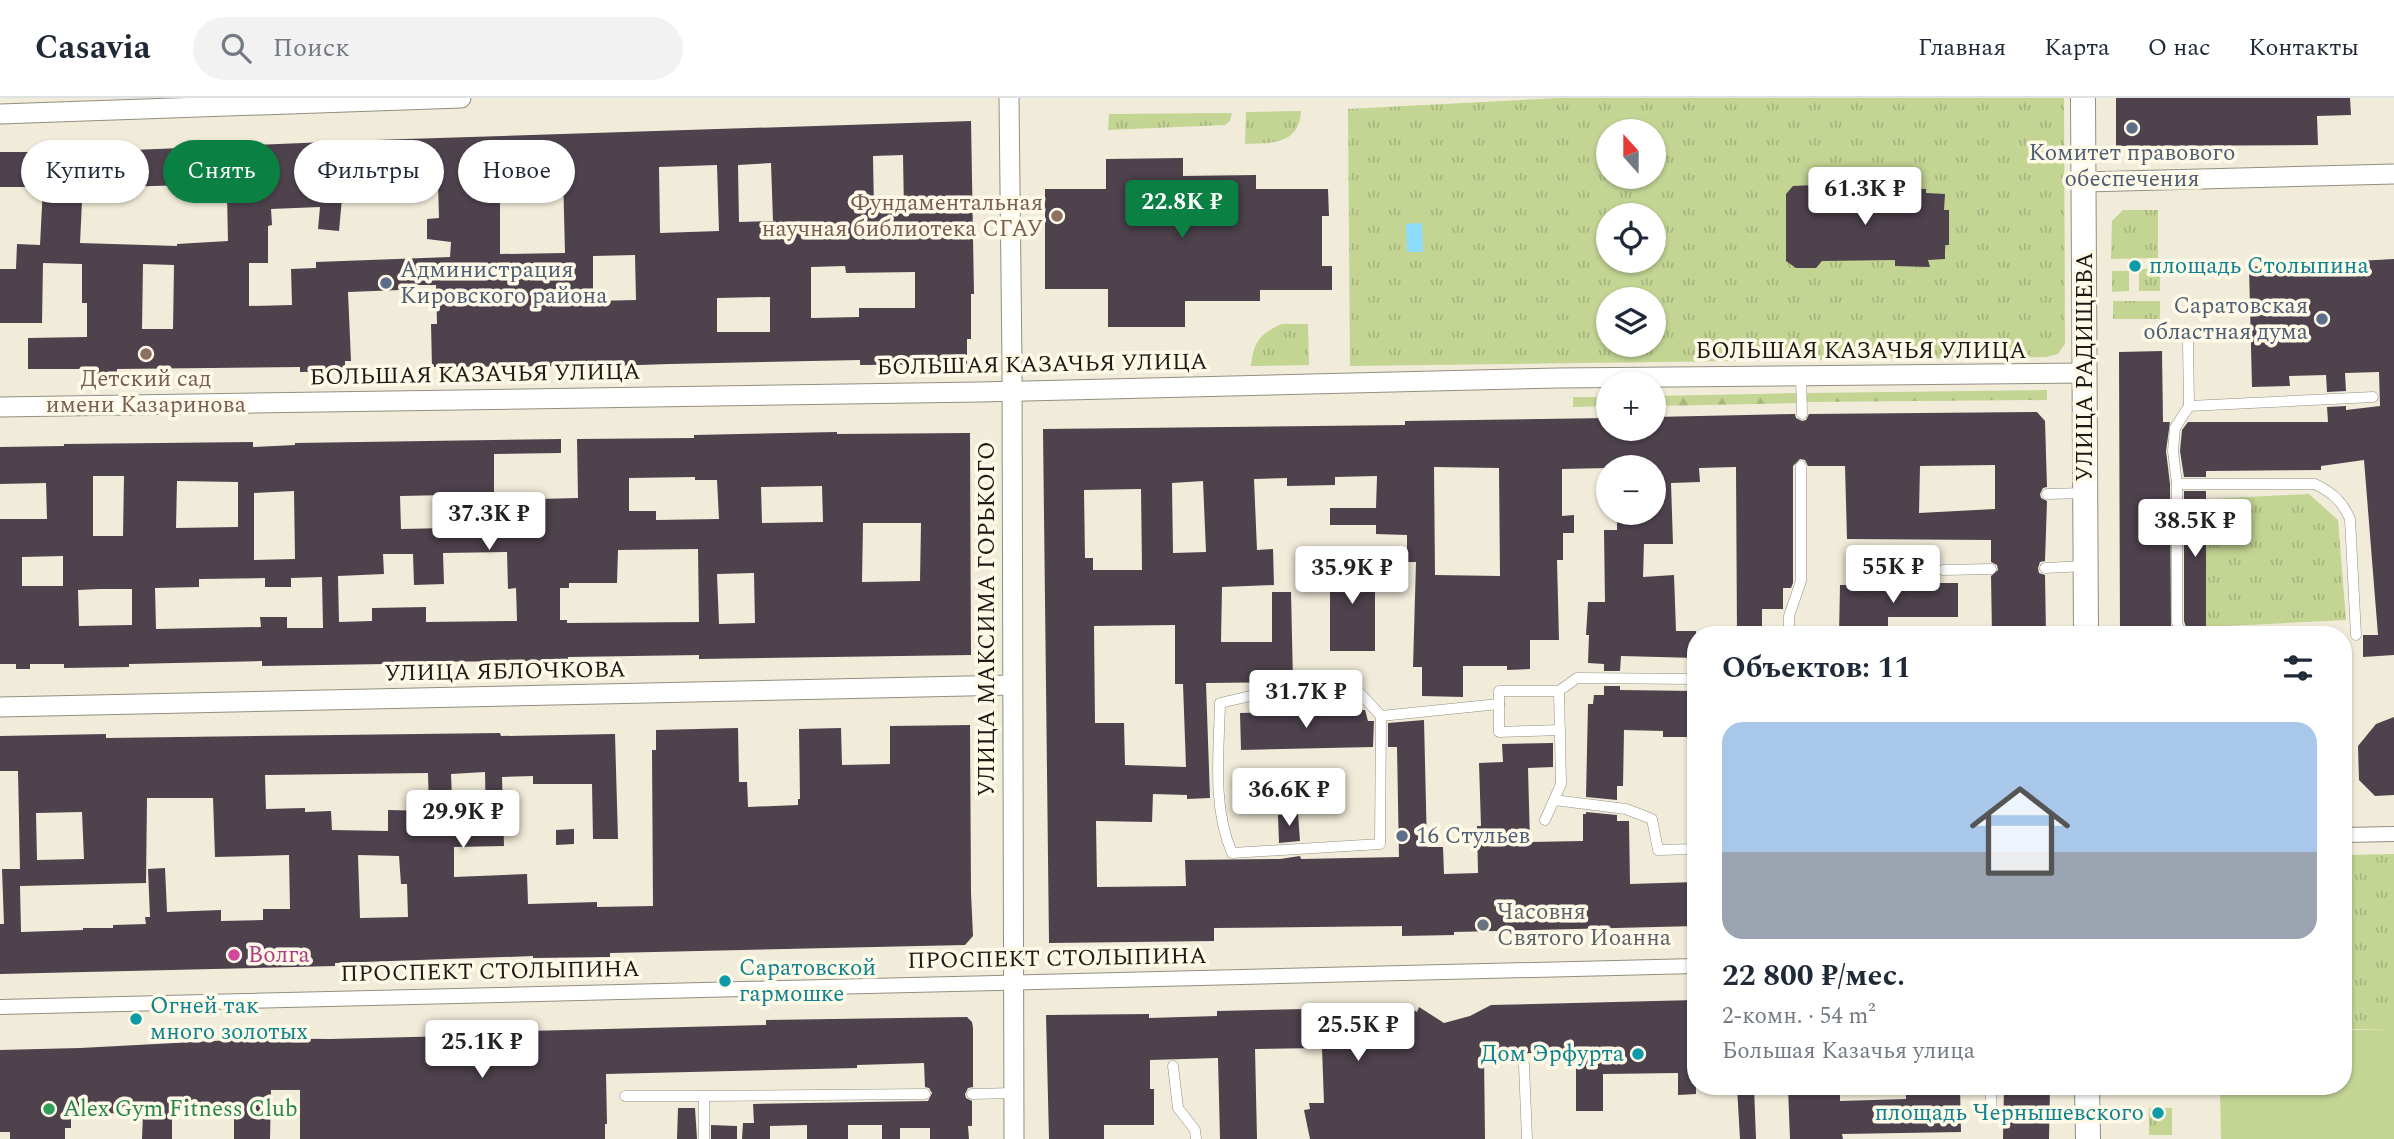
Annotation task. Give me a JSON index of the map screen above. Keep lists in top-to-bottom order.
{
  "streets": {
    "street": [
      "БОЛЬШАЯ КАЗАЧЬЯ УЛИЦА",
      "УЛИЦА РАДИЩЕВА",
      "УЛИЦА МАКСИМА ГОРЬКОГО",
      "УЛИЦА ЯБЛОЧКОВА",
      "ПРОСПЕКТ СТОЛЫПИНА"
    ]
  },
  "crossings": [
    ["БОЛЬШАЯ КАЗАЧЬЯ УЛИЦА", "УЛИЦА РАДИЩЕВА"],
    ["БОЛЬШАЯ КАЗАЧЬЯ УЛИЦА", "УЛИЦА МАКСИМА ГОРЬКОГО"],
    ["УЛИЦА МАКСИМА ГОРЬКОГО", "УЛИЦА ЯБЛОЧКОВА"],
    ["УЛИЦА МАКСИМА ГОРЬКОГО", "ПРОСПЕКТ СТОЛЫПИНА"]
  ],
  "places": [
    "Комитет правового обеспечения",
    "Фундаментальная научная библиотека СГАУ",
    "площадь Столыпина",
    "Администрация Кировского района",
    "Саратовская областная дума",
    "Детский сад имени Казаринова",
    "16 Стульев",
    "Часовня Святого Иоанна",
    "Волга",
    "Саратовской гармошке",
    "Огней так много золотых",
    "Дом Эрфурта",
    "Alex Gym Fitness Club",
    "площадь Чернышевского"
  ],
  "north": "top",
  "page": {
    "header": "Casavia",
    "search": "Поиск",
    "nav": [
      "Главная",
      "Карта",
      "О нас",
      "Контакты"
    ],
    "map_buttons": ["+", "−"],
    "chip": [
      "Купить",
      "Снять",
      "Фильтры",
      "Новое"
    ],
    "price": [
      "61.3K ₽",
      "22.8K ₽",
      "37.3K ₽",
      "38.5K ₽",
      "55K ₽",
      "35.9K ₽",
      "31.7K ₽",
      "36.6K ₽",
      "29.9K ₽",
      "25.5K ₽",
      "25.1K ₽"
    ],
    "heading": "Объектов: 11",
    "list": [
      {
        "name": "22 800 ₽/мес.",
        "note": "2-комн. · 54 m² · Большая Казачья улица"
      }
    ]
  }
}
